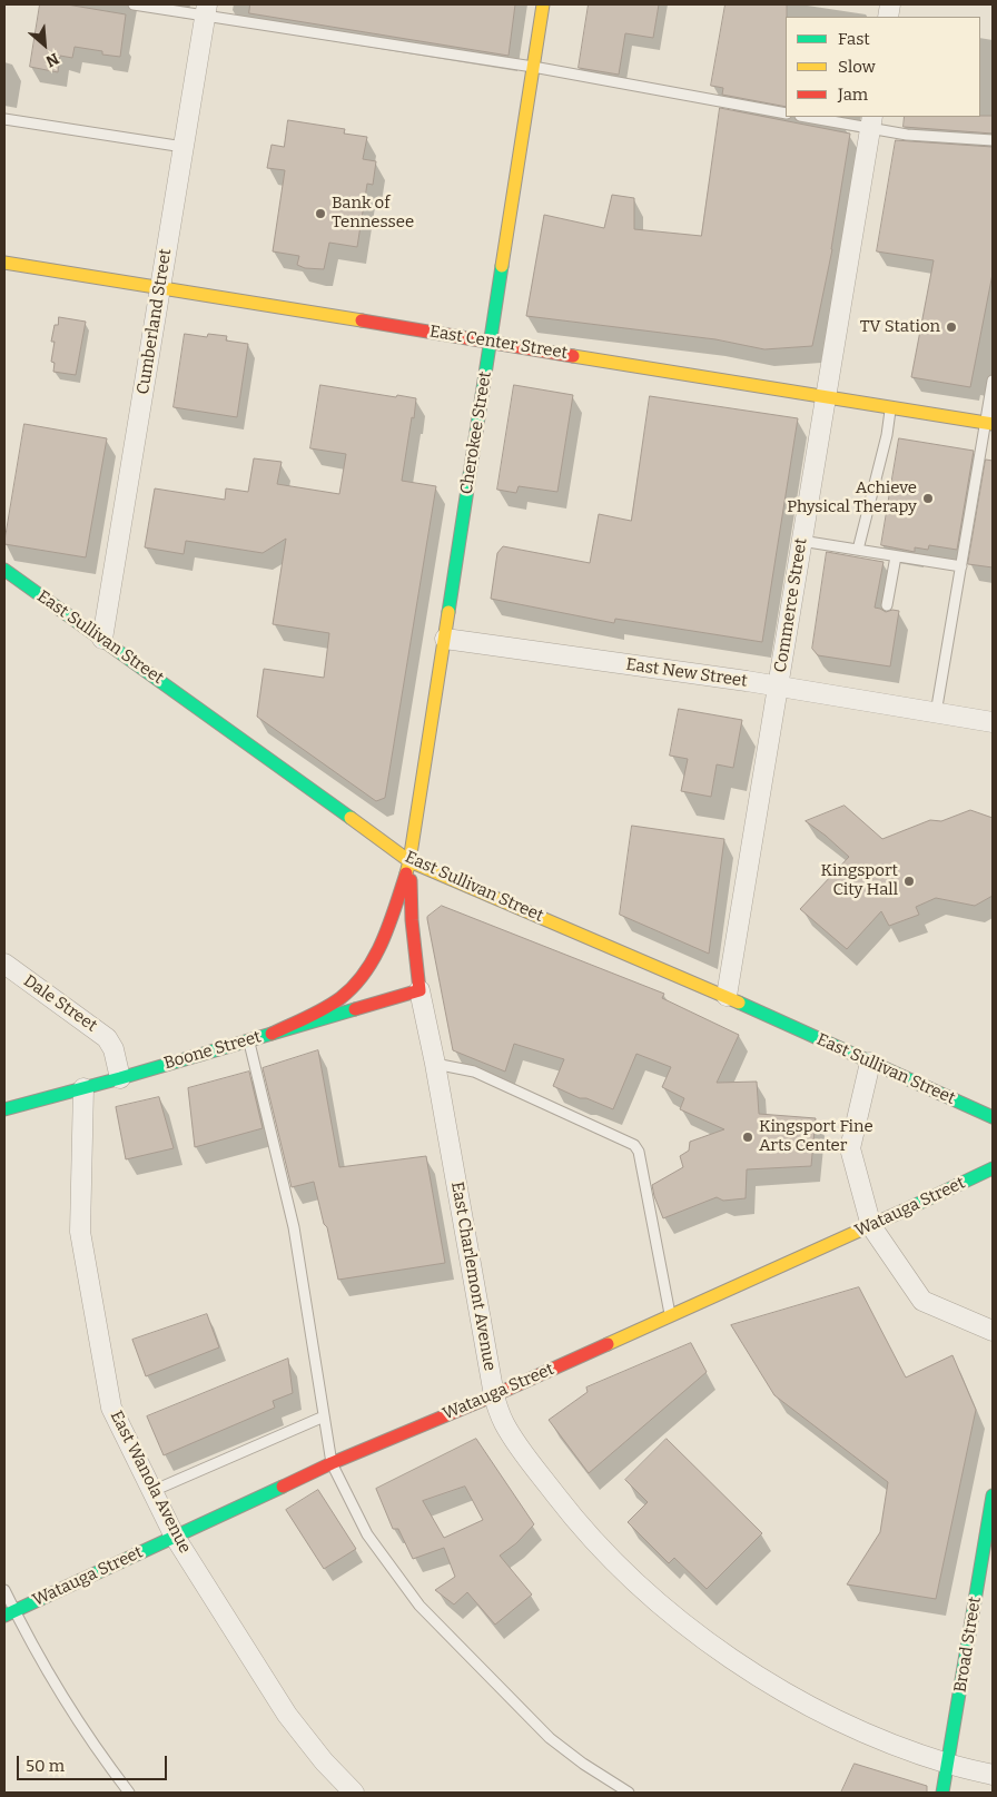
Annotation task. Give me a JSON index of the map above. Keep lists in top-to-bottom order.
{
  "streets": {
    "main road": [
      "East Center Street",
      "Cherokee Street",
      "East Sullivan Street",
      "Boone Street",
      "Watauga Street",
      "East Charlemont Avenue",
      "Broad Street"
    ],
    "street": [
      "Cumberland Street",
      "Commerce Street",
      "East New Street",
      "Dale Street",
      "East Wanola Avenue"
    ]
  },
  "crossings": [
    ["Cumberland Street", "East Center Street"],
    ["Cumberland Street", "East Sullivan Street"],
    ["East Center Street", "Cherokee Street"],
    ["East Center Street", "Commerce Street"],
    ["Cherokee Street", "East Sullivan Street"],
    ["Cherokee Street", "East New Street"],
    ["Cherokee Street", "East Charlemont Avenue"],
    ["Commerce Street", "East Sullivan Street"],
    ["Commerce Street", "East New Street"],
    ["East Sullivan Street", "East Charlemont Avenue"],
    ["Dale Street", "Boone Street"],
    ["Boone Street", "East Charlemont Avenue"],
    ["Boone Street", "East Wanola Avenue"],
    ["Watauga Street", "East Charlemont Avenue"],
    ["Watauga Street", "East Wanola Avenue"],
    ["East Charlemont Avenue", "Broad Street"]
  ],
  "places": [
    "Bank of Tennessee",
    "TV Station",
    "Achieve Physical Therapy",
    "Kingsport City Hall",
    "Kingsport Fine Arts Center"
  ],
  "legend": ["Fast", "Slow", "Jam"],
  "scale_bar": "50 m",
  "north": "bottom right"
}
